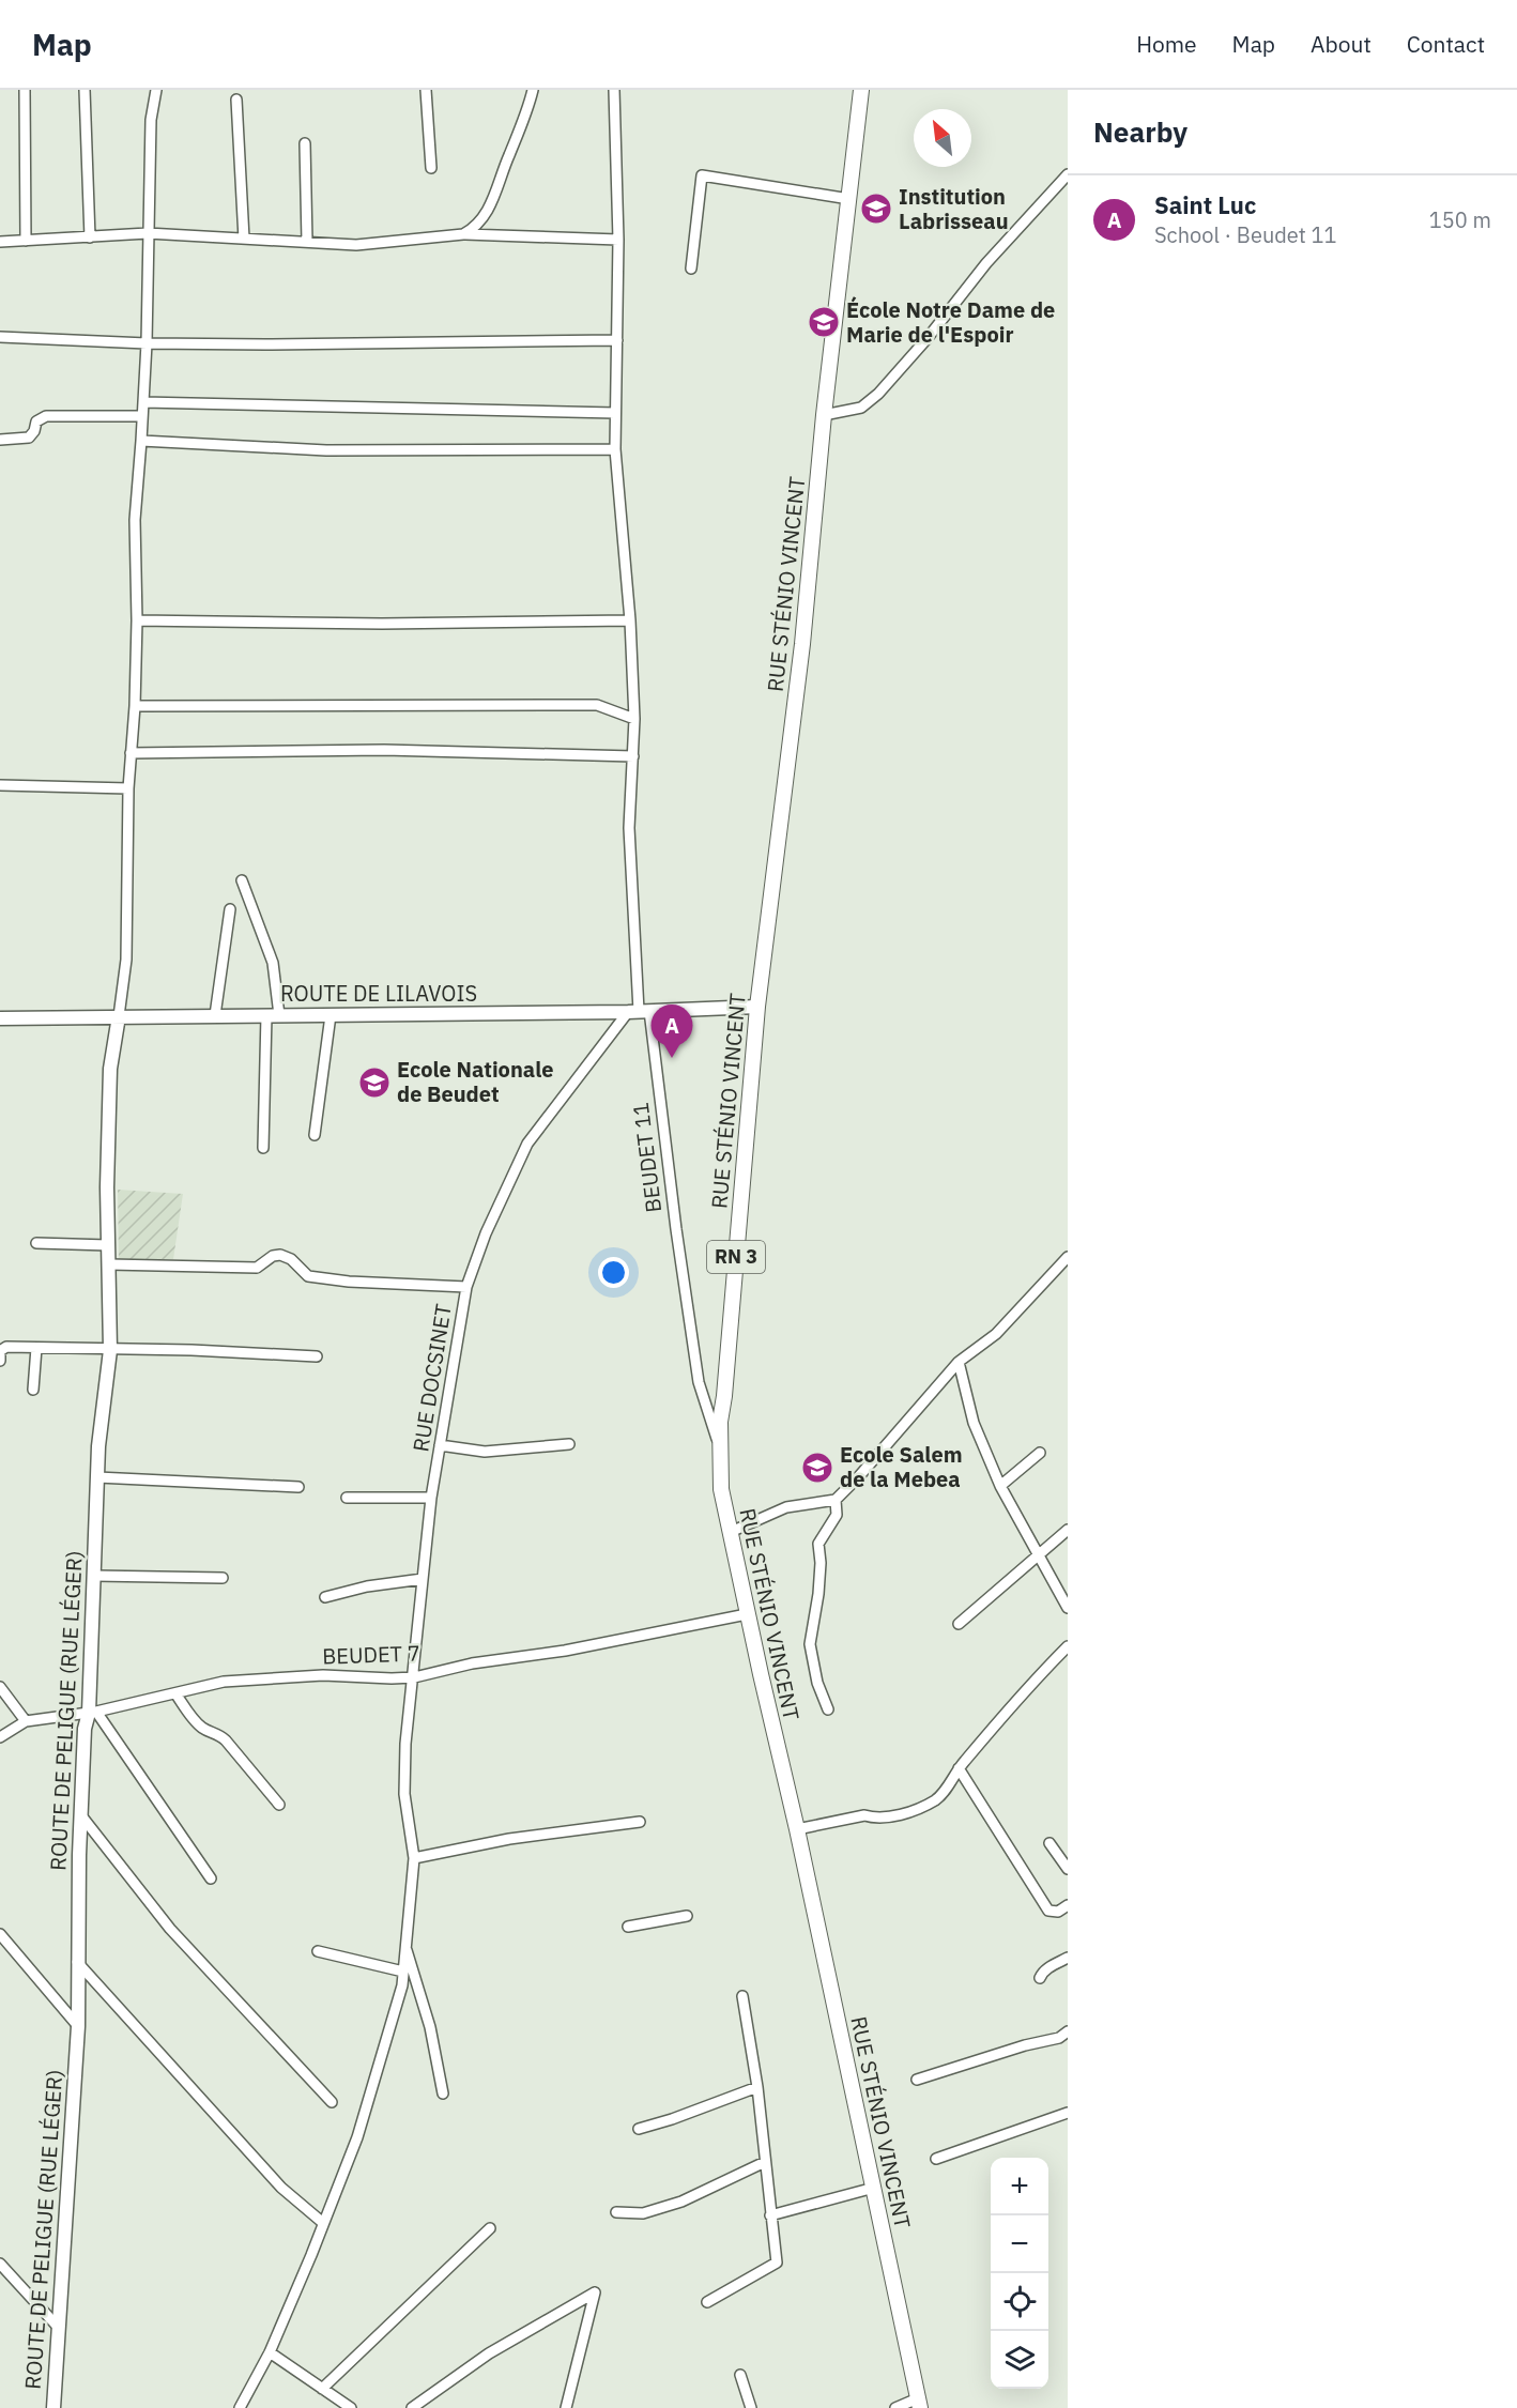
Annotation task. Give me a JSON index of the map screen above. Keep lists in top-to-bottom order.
{
  "streets": {
    "main road": ["RUE STÉNIO VINCENT", "RN 3"],
    "street": [
      "ROUTE DE LILAVOIS",
      "BEUDET 11",
      "RUE DOCSINET",
      "BEUDET 7",
      "ROUTE DE PELIGUE (RUE LÉGER)"
    ]
  },
  "crossings": [
    ["RUE STÉNIO VINCENT", "ROUTE DE LILAVOIS"],
    ["RUE STÉNIO VINCENT", "BEUDET 11"],
    ["RUE STÉNIO VINCENT", "BEUDET 7"],
    ["ROUTE DE LILAVOIS", "BEUDET 11"],
    ["ROUTE DE LILAVOIS", "RUE DOCSINET"],
    ["ROUTE DE LILAVOIS", "ROUTE DE PELIGUE (RUE LÉGER)"],
    ["BEUDET 11", "RUE DOCSINET"],
    ["RUE DOCSINET", "BEUDET 7"],
    ["BEUDET 7", "ROUTE DE PELIGUE (RUE LÉGER)"]
  ],
  "places": {
    "school or university": [
      "Institution Labrisseau",
      "École Notre Dame de Marie de l'Espoir",
      "Ecole Nationale de Beudet",
      "Ecole Salem de la Mebea"
    ]
  },
  "north": "top left",
  "page": {
    "header": "Map",
    "nav": [
      "Home",
      "Map",
      "About",
      "Contact"
    ],
    "heading": "Nearby",
    "list": [
      {
        "mark": "A",
        "name": "Saint Luc",
        "note": "School · Beudet 11",
        "value": "150 m"
      }
    ],
    "pins": "A",
    "map_buttons": ["+", "−"]
  }
}
